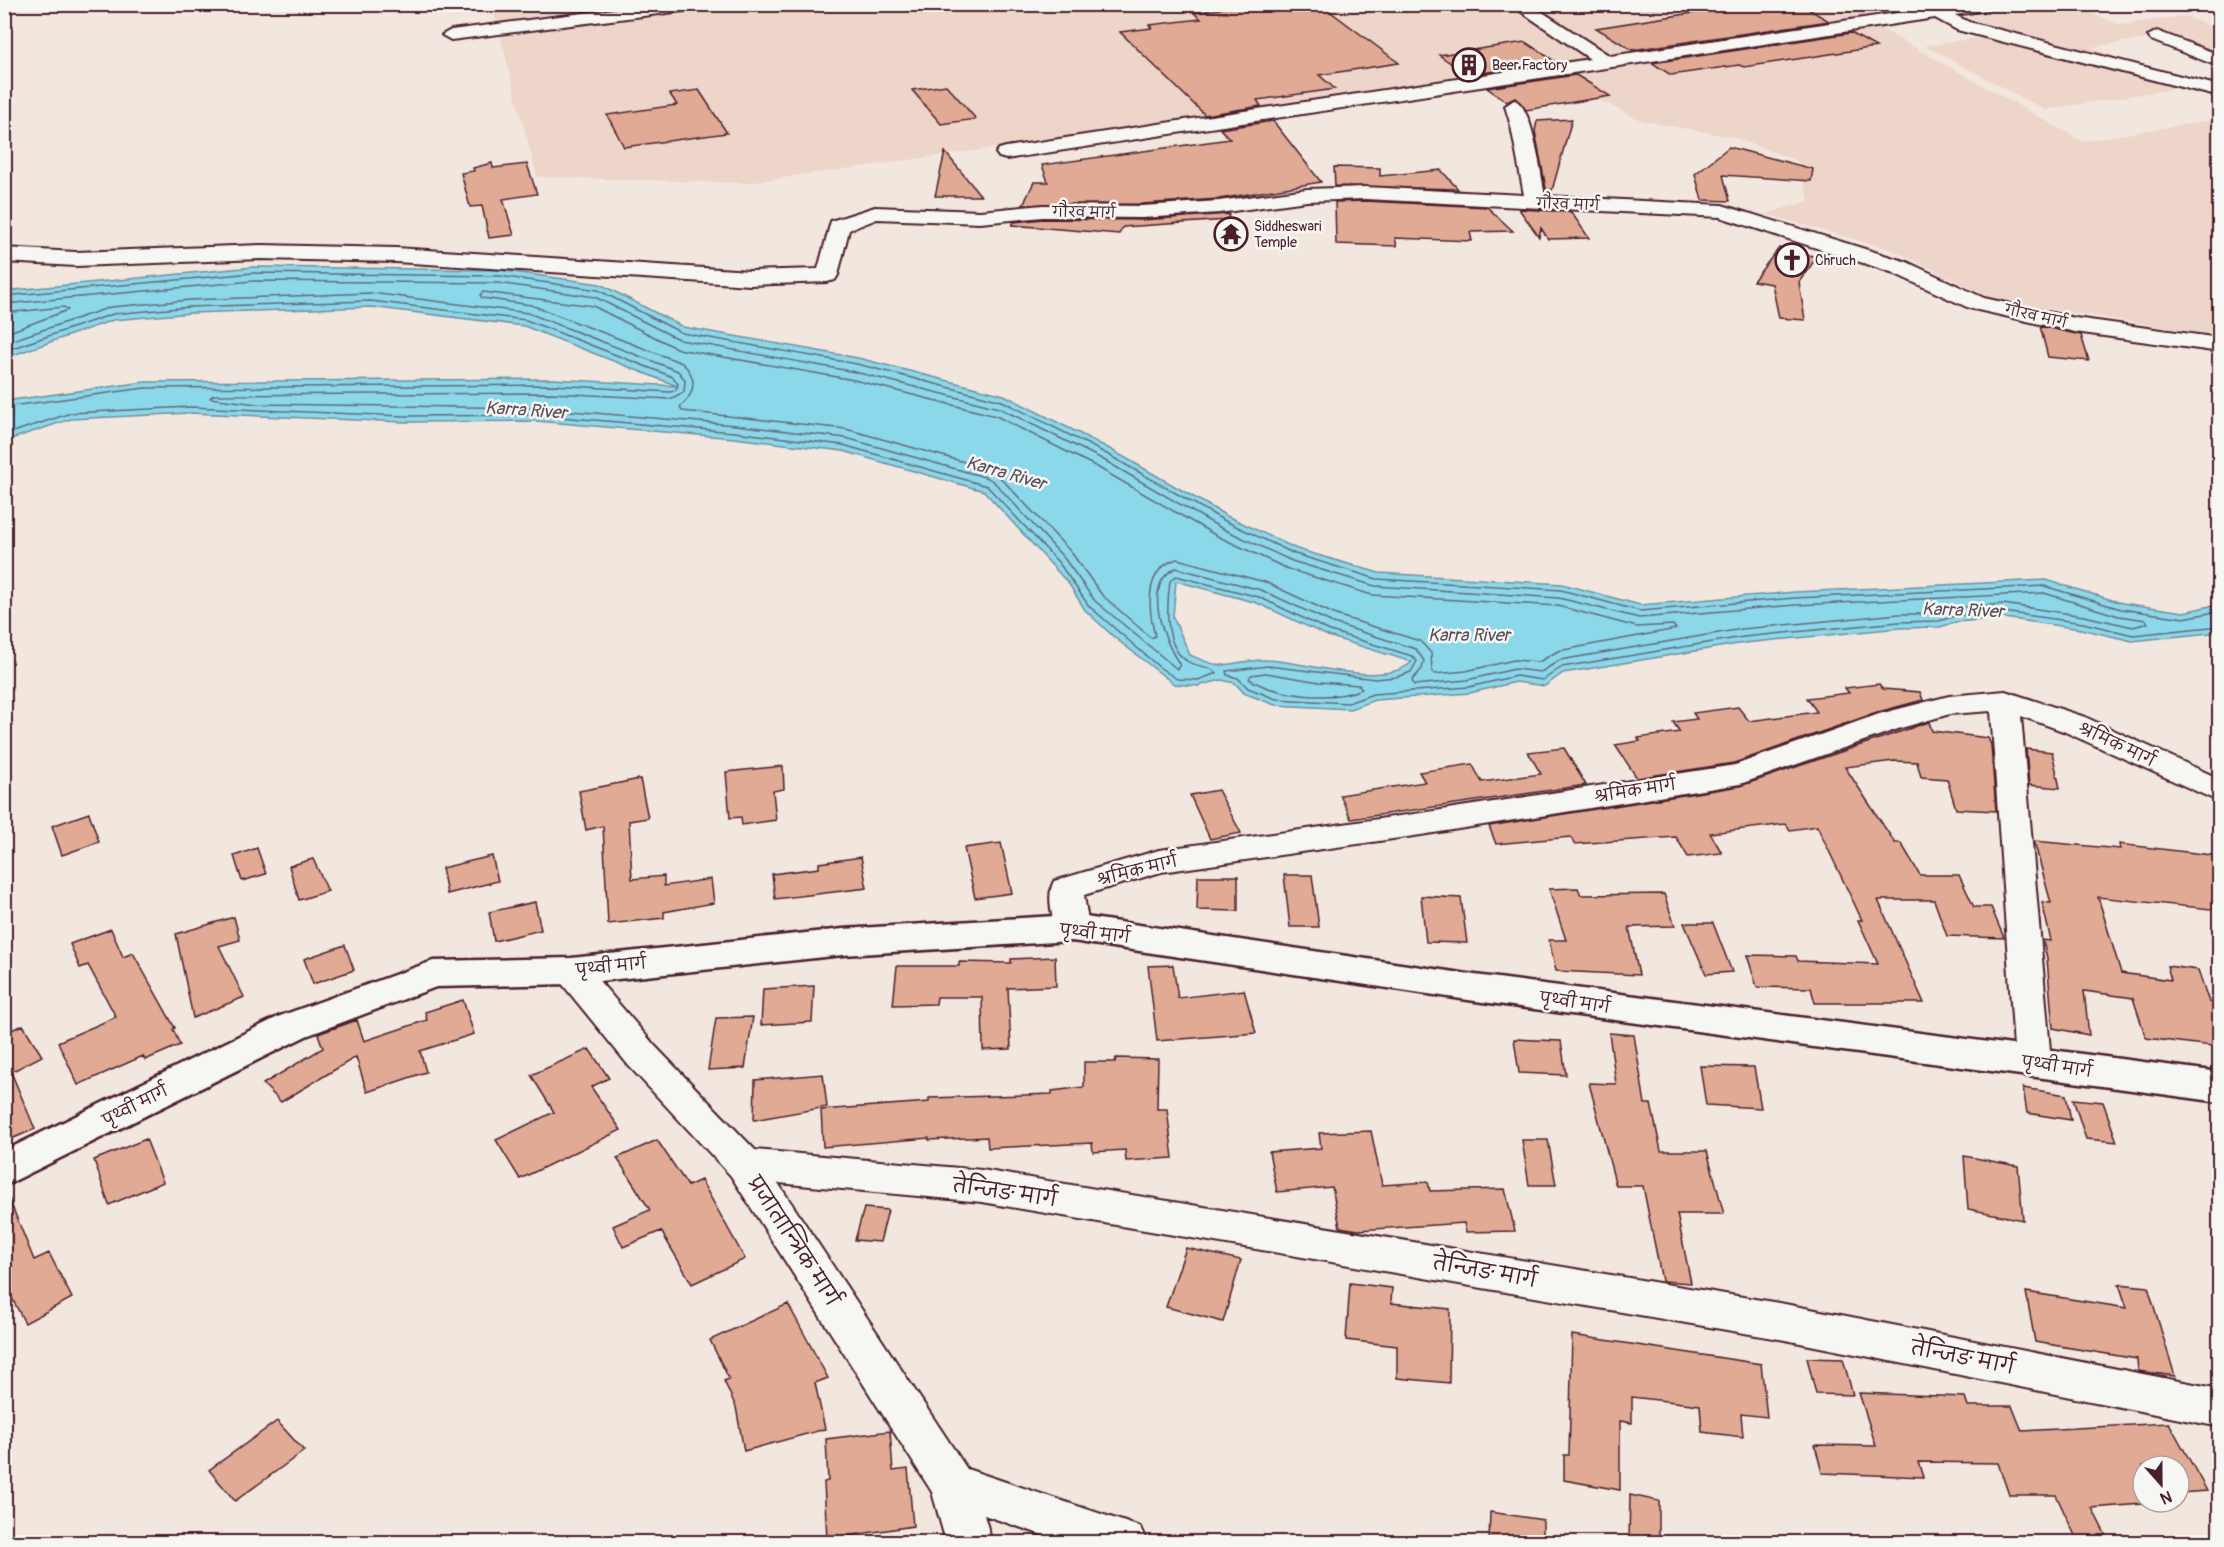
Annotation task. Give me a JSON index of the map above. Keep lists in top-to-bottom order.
{
  "streets": {
    "street": [
      "गौरव मार्ग",
      "श्रमिक मार्ग",
      "पृथ्वी मार्ग",
      "तेन्जिङ मार्ग",
      "प्रजातान्त्रिक मार्ग"
    ]
  },
  "crossings": [
    ["श्रमिक मार्ग", "पृथ्वी मार्ग"],
    ["पृथ्वी मार्ग", "प्रजातान्त्रिक मार्ग"],
    ["तेन्जिङ मार्ग", "प्रजातान्त्रिक मार्ग"]
  ],
  "water": ["Karra River"],
  "places": {
    "building": ["Beer Factory"],
    "temple": ["Siddheswari Temple"],
    "church": ["Chruch"]
  },
  "north": "bottom"
}
